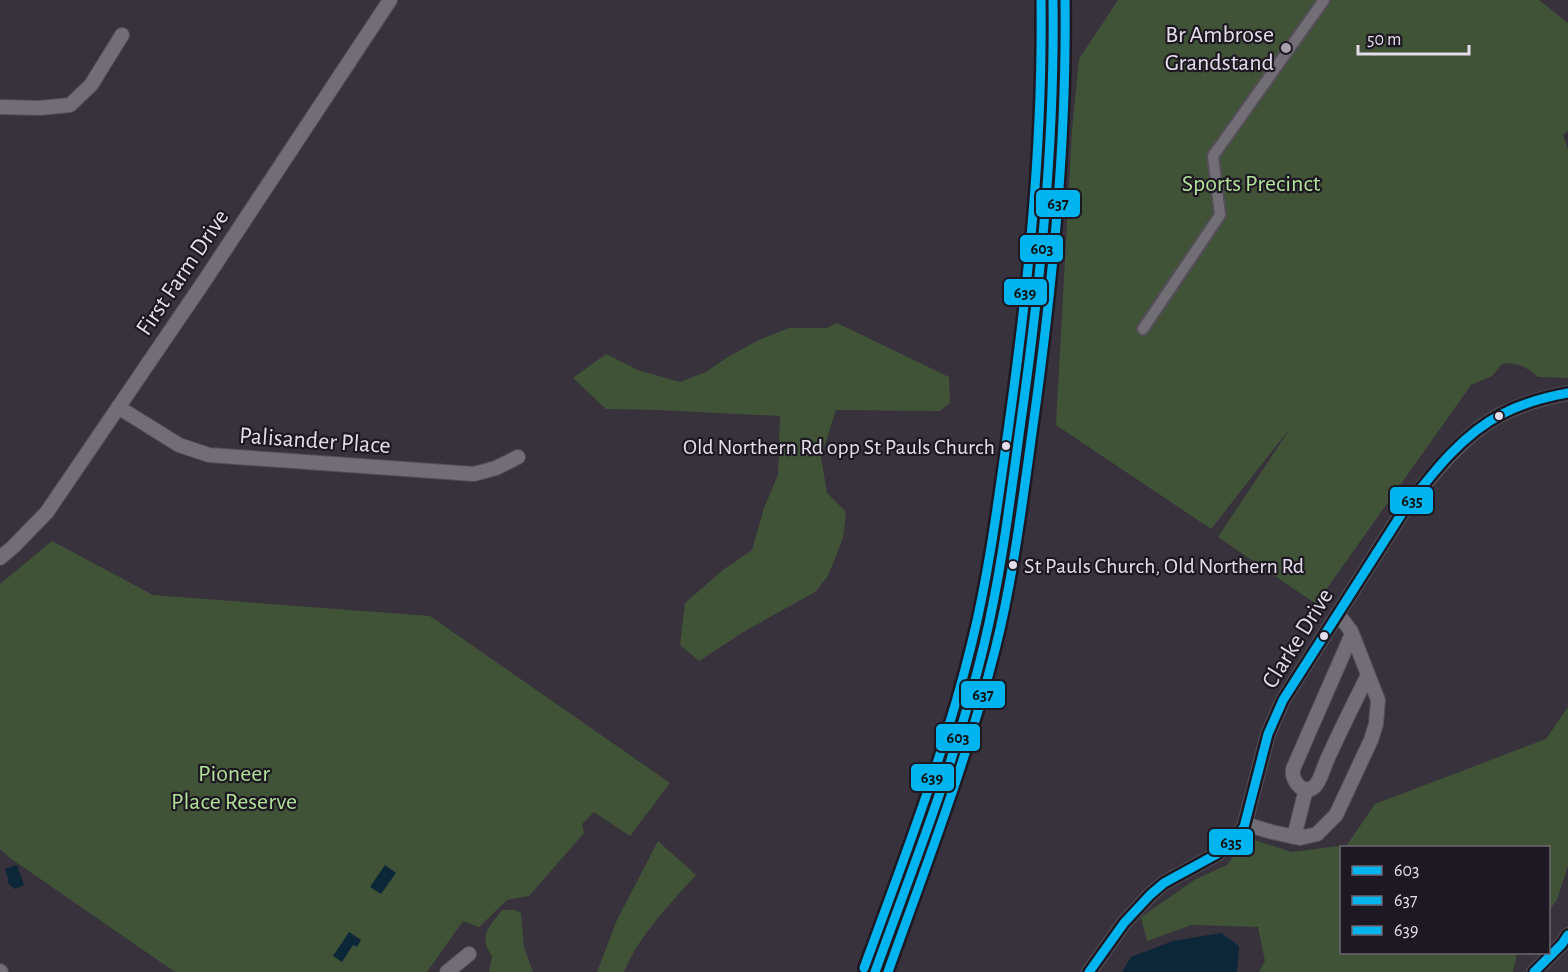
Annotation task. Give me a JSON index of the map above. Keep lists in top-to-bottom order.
{
  "streets": {
    "street": ["First Farm Drive", "Palisander Place", "Clarke Drive"]
  },
  "crossings": [
    ["First Farm Drive", "Palisander Place"]
  ],
  "parks": ["Sports Precinct", "Pioneer Place Reserve"],
  "places": ["Br Ambrose Grandstand", "Old Northern Rd opp St Pauls Church", "St Pauls Church, Old Northern Rd"],
  "lines": [
    "transit line 603",
    "transit line 637",
    "transit line 639",
    "transit line 635"
  ],
  "legend": ["603", "637", "639"],
  "scale_bar": "50 m"
}
